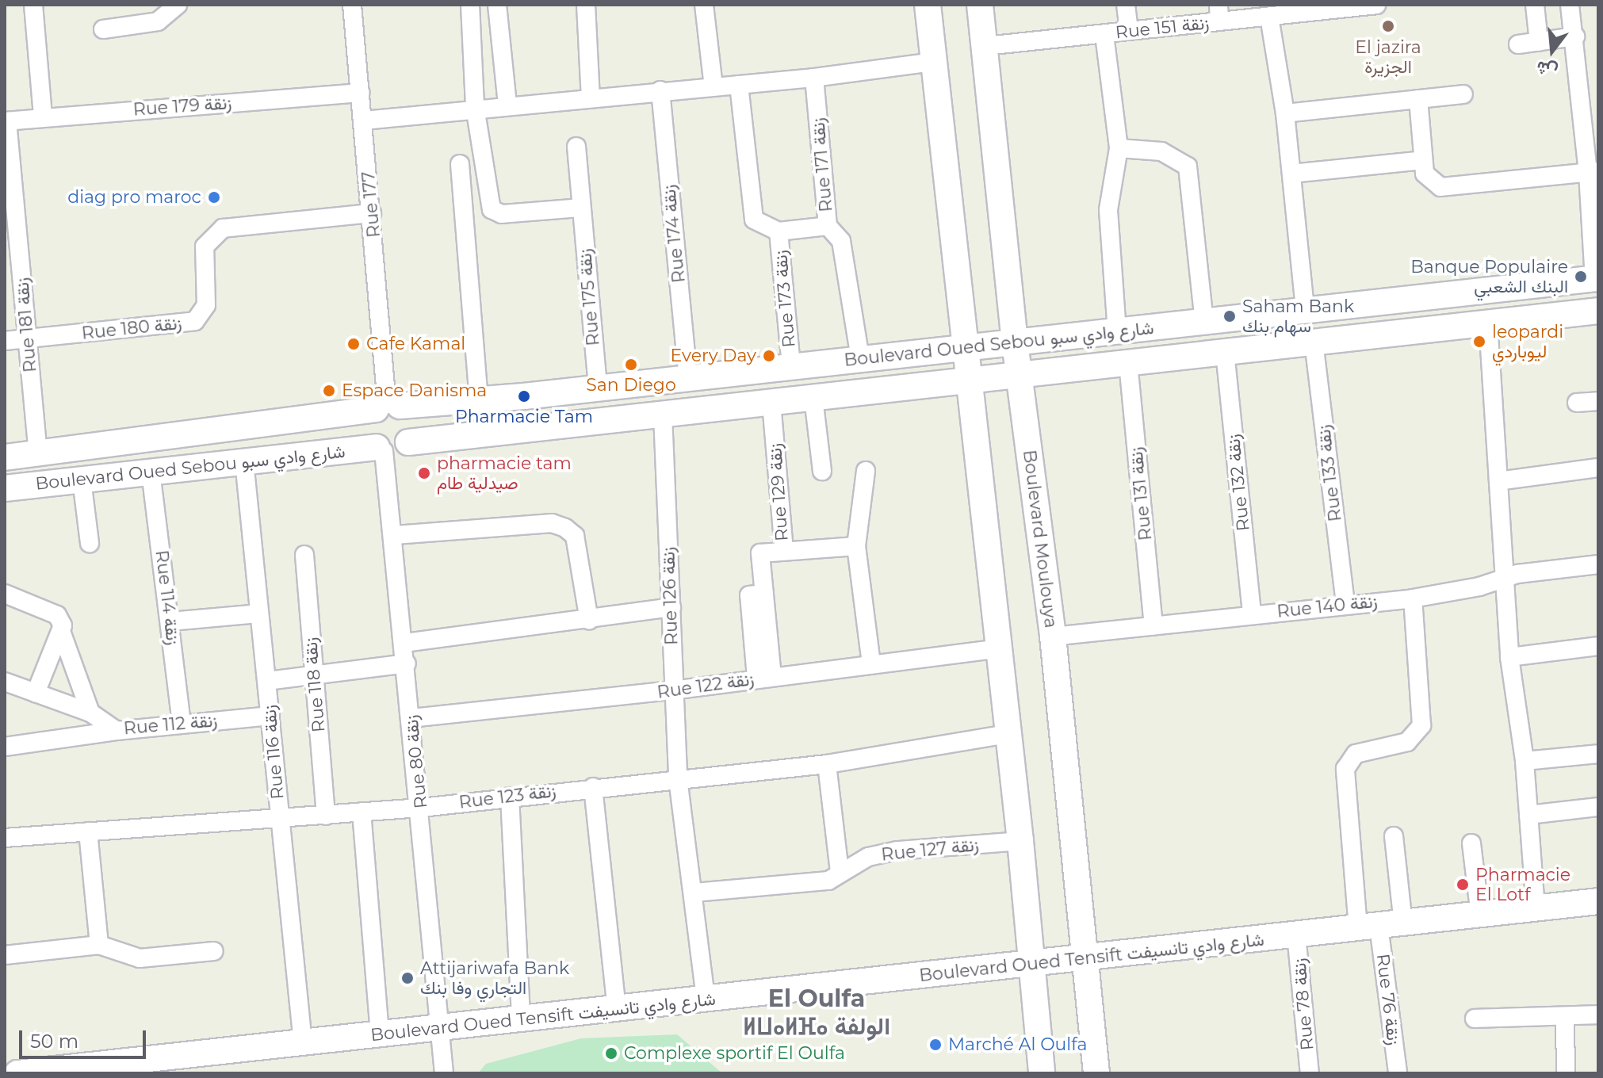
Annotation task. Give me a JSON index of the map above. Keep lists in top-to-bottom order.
{
  "streets": {
    "street": [
      "Rue 151 زنقة",
      "Rue 179 زنقة",
      "Rue 171 زنقة",
      "Rue 177",
      "Rue 174 زنقة",
      "Rue 175 زنقة",
      "Rue 173 زنقة",
      "Rue 181 زنقة",
      "Rue 180 زنقة",
      "Boulevard Oued Sebou شارع وادي سبو",
      "Rue 133 زنقة",
      "Rue 132 زنقة",
      "Rue 129 زنقة",
      "Rue 131 زنقة",
      "Boulevard Moulouya",
      "Rue 126 زنقة",
      "Rue 114 زنقة",
      "Rue 140 زنقة",
      "Rue 118 زنقة",
      "Rue 122 زنقة",
      "Rue 112 زنقة",
      "Rue 116 زنقة",
      "Rue 80 زنقة",
      "Rue 123 زنقة",
      "Rue 127 زنقة",
      "Boulevard Oued Tensift شارع وادي تانسيفت",
      "Rue 76 زنقة",
      "Rue 78 زنقة"
    ]
  },
  "crossings": [
    ["Rue 151 زنقة", "Boulevard Moulouya"],
    ["Rue 179 زنقة", "Rue 177"],
    ["Rue 179 زنقة", "Rue 181 زنقة"],
    ["Rue 171 زنقة", "Boulevard Oued Sebou شارع وادي سبو"],
    ["Rue 177", "Rue 180 زنقة"],
    ["Rue 177", "Boulevard Oued Sebou شارع وادي سبو"],
    ["Rue 177", "Rue 80 زنقة"],
    ["Rue 174 زنقة", "Boulevard Oued Sebou شارع وادي سبو"],
    ["Rue 175 زنقة", "Boulevard Oued Sebou شارع وادي سبو"],
    ["Rue 173 زنقة", "Boulevard Oued Sebou شارع وادي سبو"],
    ["Rue 181 زنقة", "Rue 180 زنقة"],
    ["Rue 181 زنقة", "Boulevard Oued Sebou شارع وادي سبو"],
    ["Boulevard Oued Sebou شارع وادي سبو", "Rue 133 زنقة"],
    ["Boulevard Oued Sebou شارع وادي سبو", "Rue 132 زنقة"],
    ["Boulevard Oued Sebou شارع وادي سبو", "Rue 129 زنقة"],
    ["Boulevard Oued Sebou شارع وادي سبو", "Rue 131 زنقة"],
    ["Boulevard Oued Sebou شارع وادي سبو", "Boulevard Moulouya"],
    ["Boulevard Oued Sebou شارع وادي سبو", "Rue 126 زنقة"],
    ["Boulevard Oued Sebou شارع وادي سبو", "Rue 114 زنقة"],
    ["Boulevard Oued Sebou شارع وادي سبو", "Rue 116 زنقة"],
    ["Boulevard Oued Sebou شارع وادي سبو", "Rue 80 زنقة"],
    ["Rue 133 زنقة", "Rue 140 زنقة"],
    ["Rue 132 زنقة", "Rue 140 زنقة"],
    ["Rue 129 زنقة", "Rue 122 زنقة"],
    ["Rue 131 زنقة", "Rue 140 زنقة"],
    ["Boulevard Moulouya", "Rue 140 زنقة"],
    ["Boulevard Moulouya", "Boulevard Oued Tensift شارع وادي تانسيفت"],
    ["Rue 126 زنقة", "Rue 122 زنقة"],
    ["Rue 126 زنقة", "Rue 123 زنقة"],
    ["Rue 126 زنقة", "Rue 127 زنقة"],
    ["Rue 126 زنقة", "Boulevard Oued Tensift شارع وادي تانسيفت"],
    ["Rue 114 زنقة", "Rue 112 زنقة"],
    ["Rue 118 زنقة", "Rue 123 زنقة"],
    ["Rue 122 زنقة", "Rue 80 زنقة"],
    ["Rue 112 زنقة", "Rue 116 زنقة"],
    ["Rue 116 زنقة", "Rue 123 زنقة"],
    ["Rue 116 زنقة", "Boulevard Oued Tensift شارع وادي تانسيفت"],
    ["Rue 80 زنقة", "Rue 123 زنقة"],
    ["Rue 80 زنقة", "Boulevard Oued Tensift شارع وادي تانسيفت"],
    ["Boulevard Oued Tensift شارع وادي تانسيفت", "Rue 76 زنقة"],
    ["Boulevard Oued Tensift شارع وادي تانسيفت", "Rue 78 زنقة"]
  ],
  "districts": ["El Oulfa ⵍⵡⴰⵍⴼⴰ الولفة"],
  "places": [
    "El jazira الجزيرة",
    "diag pro maroc",
    "Banque Populaire البنك الشعبي",
    "Saham Bank سهام بنك",
    "leopardi ليوباردي",
    "Cafe Kamal",
    "Every Day",
    "San Diego",
    "Espace Danisma",
    "Pharmacie Tam",
    "pharmacie tam صيدلية طام",
    "Pharmacie El Lotf",
    "Attijariwafa Bank التجاري وفا بنك",
    "Marché Al Oulfa",
    "Complexe sportif El Oulfa"
  ],
  "scale_bar": "50 m",
  "north": "bottom"
}
